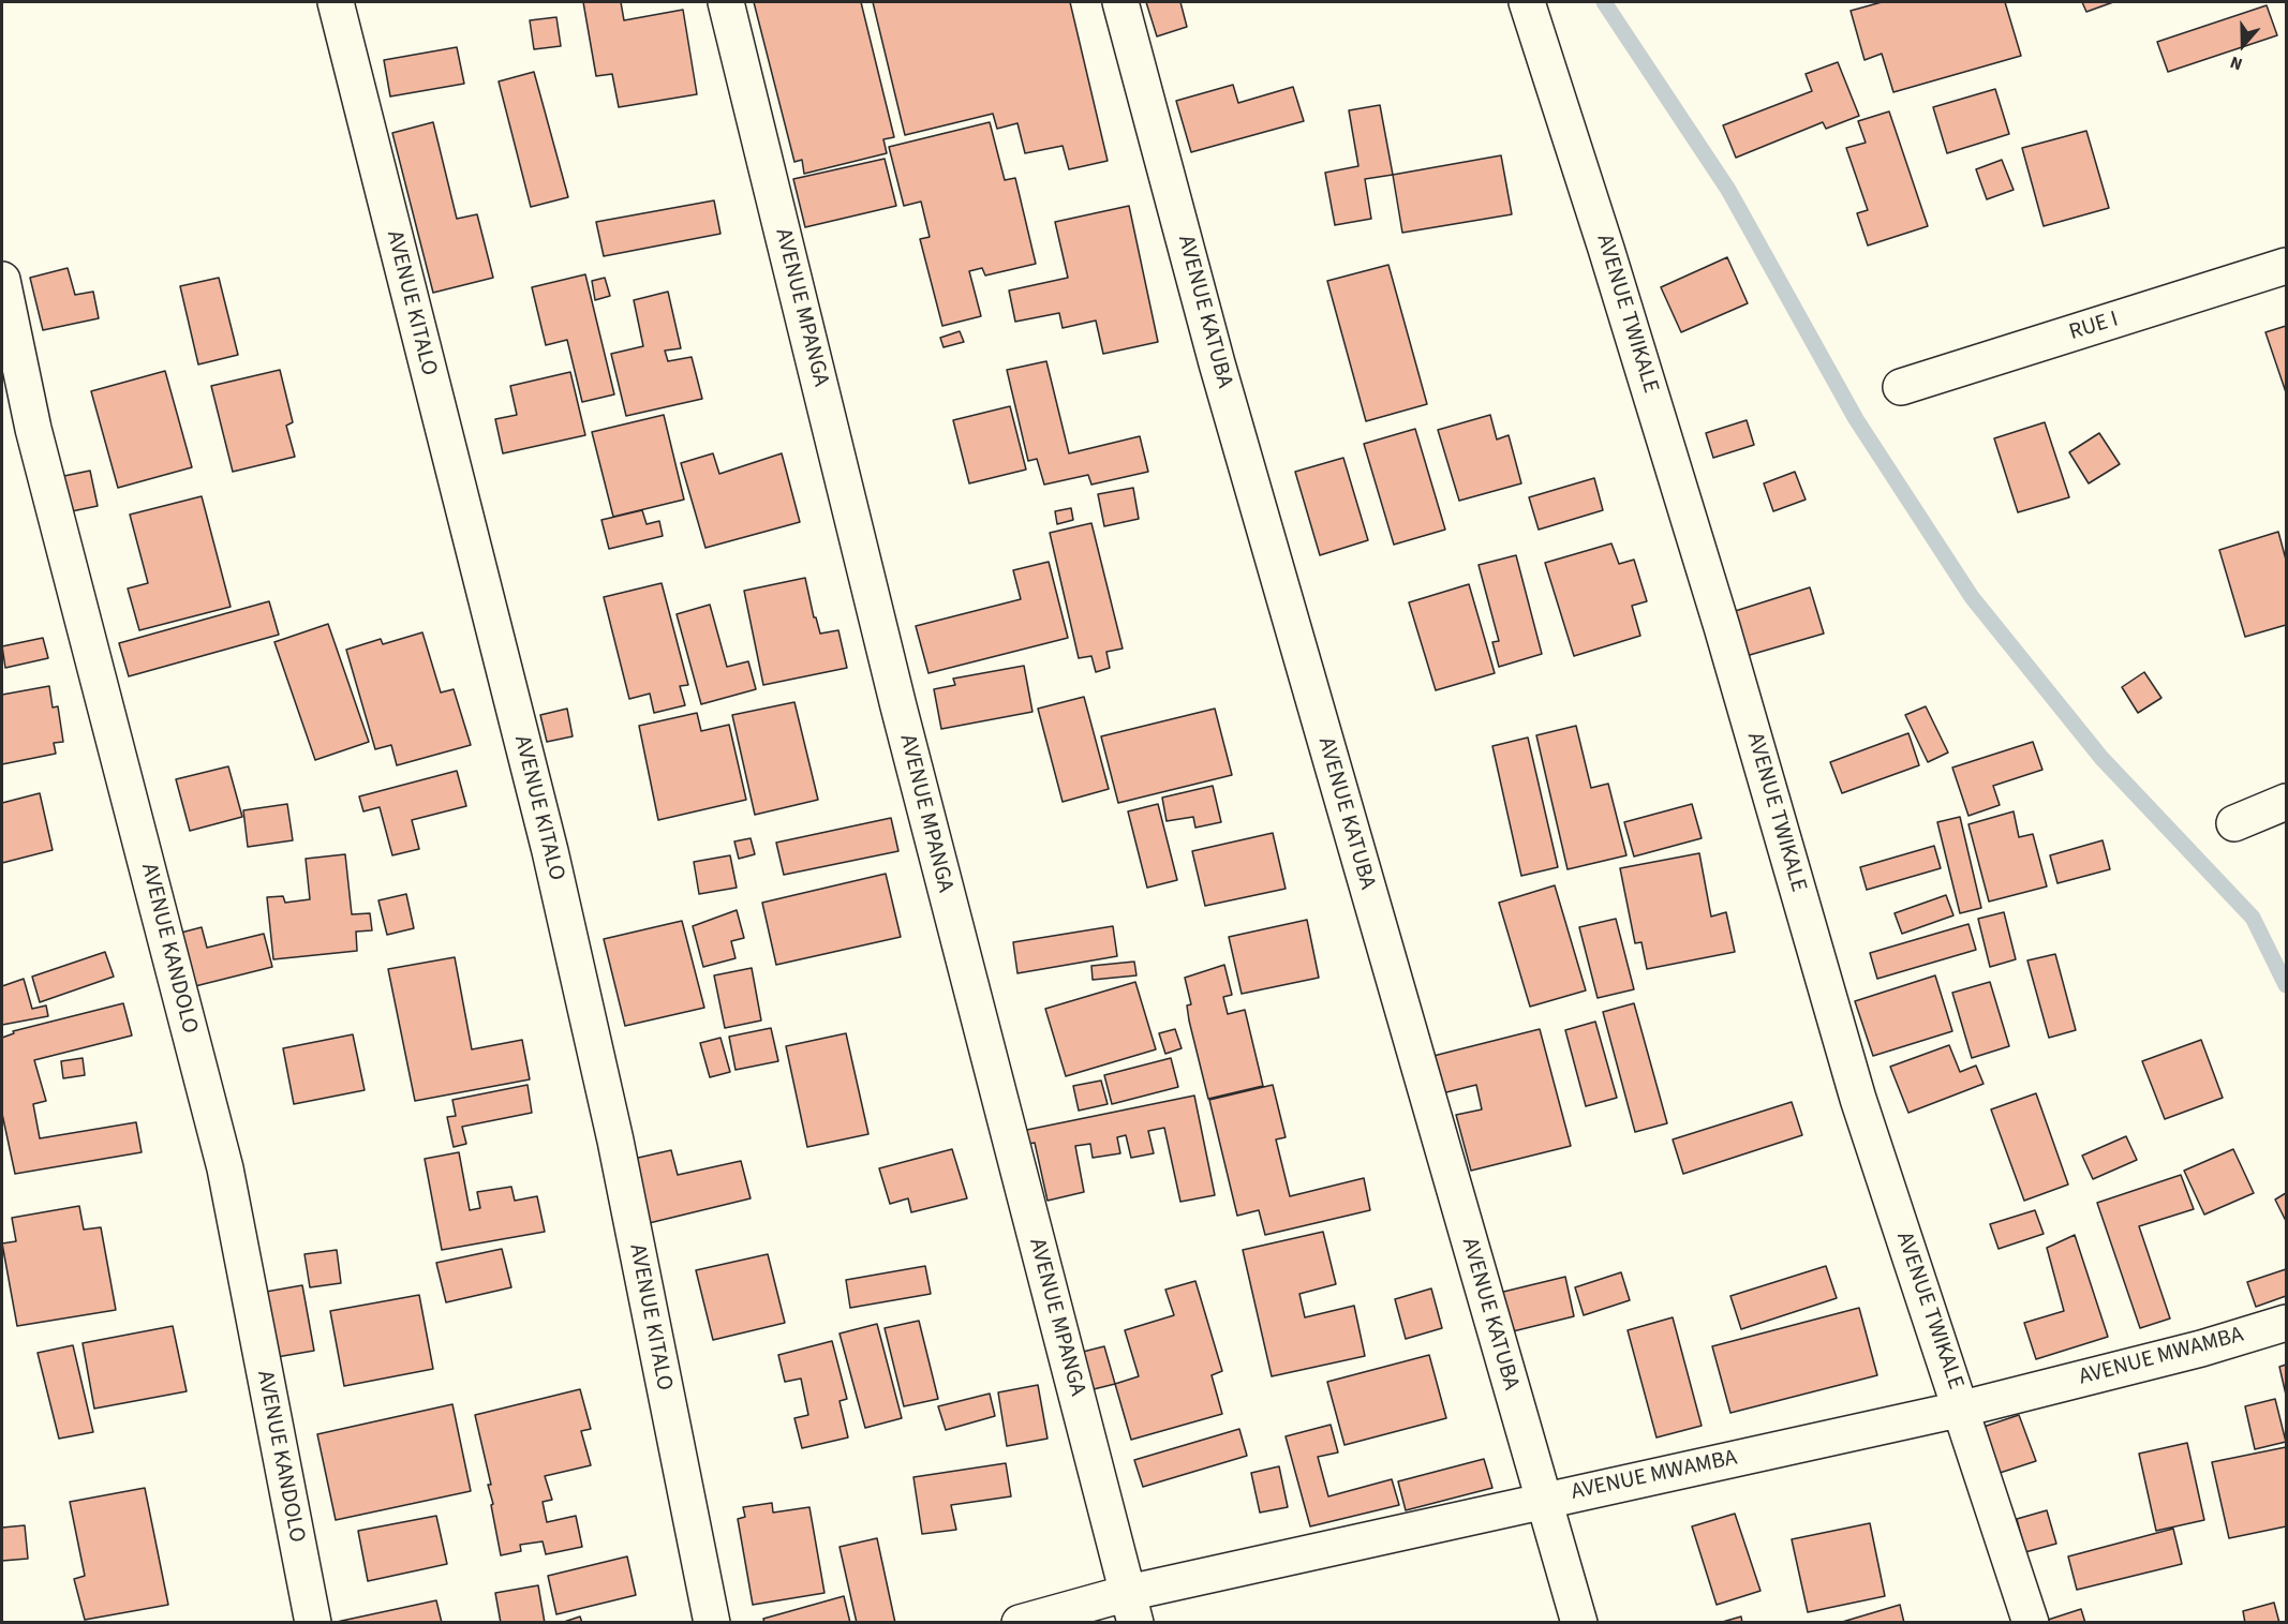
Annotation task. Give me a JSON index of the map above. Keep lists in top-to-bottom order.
{
  "streets": {
    "street": [
      "AVENUE KITALO",
      "AVENUE MPANGA",
      "AVENUE KATUBA",
      "AVENUE TWIKALE",
      "RUE I",
      "AVENUE KANDOLO",
      "AVENUE MWAMBA"
    ]
  },
  "crossings": [
    ["AVENUE MPANGA", "AVENUE MWAMBA"],
    ["AVENUE KATUBA", "AVENUE MWAMBA"],
    ["AVENUE TWIKALE", "AVENUE MWAMBA"]
  ],
  "north": "bottom"
}
